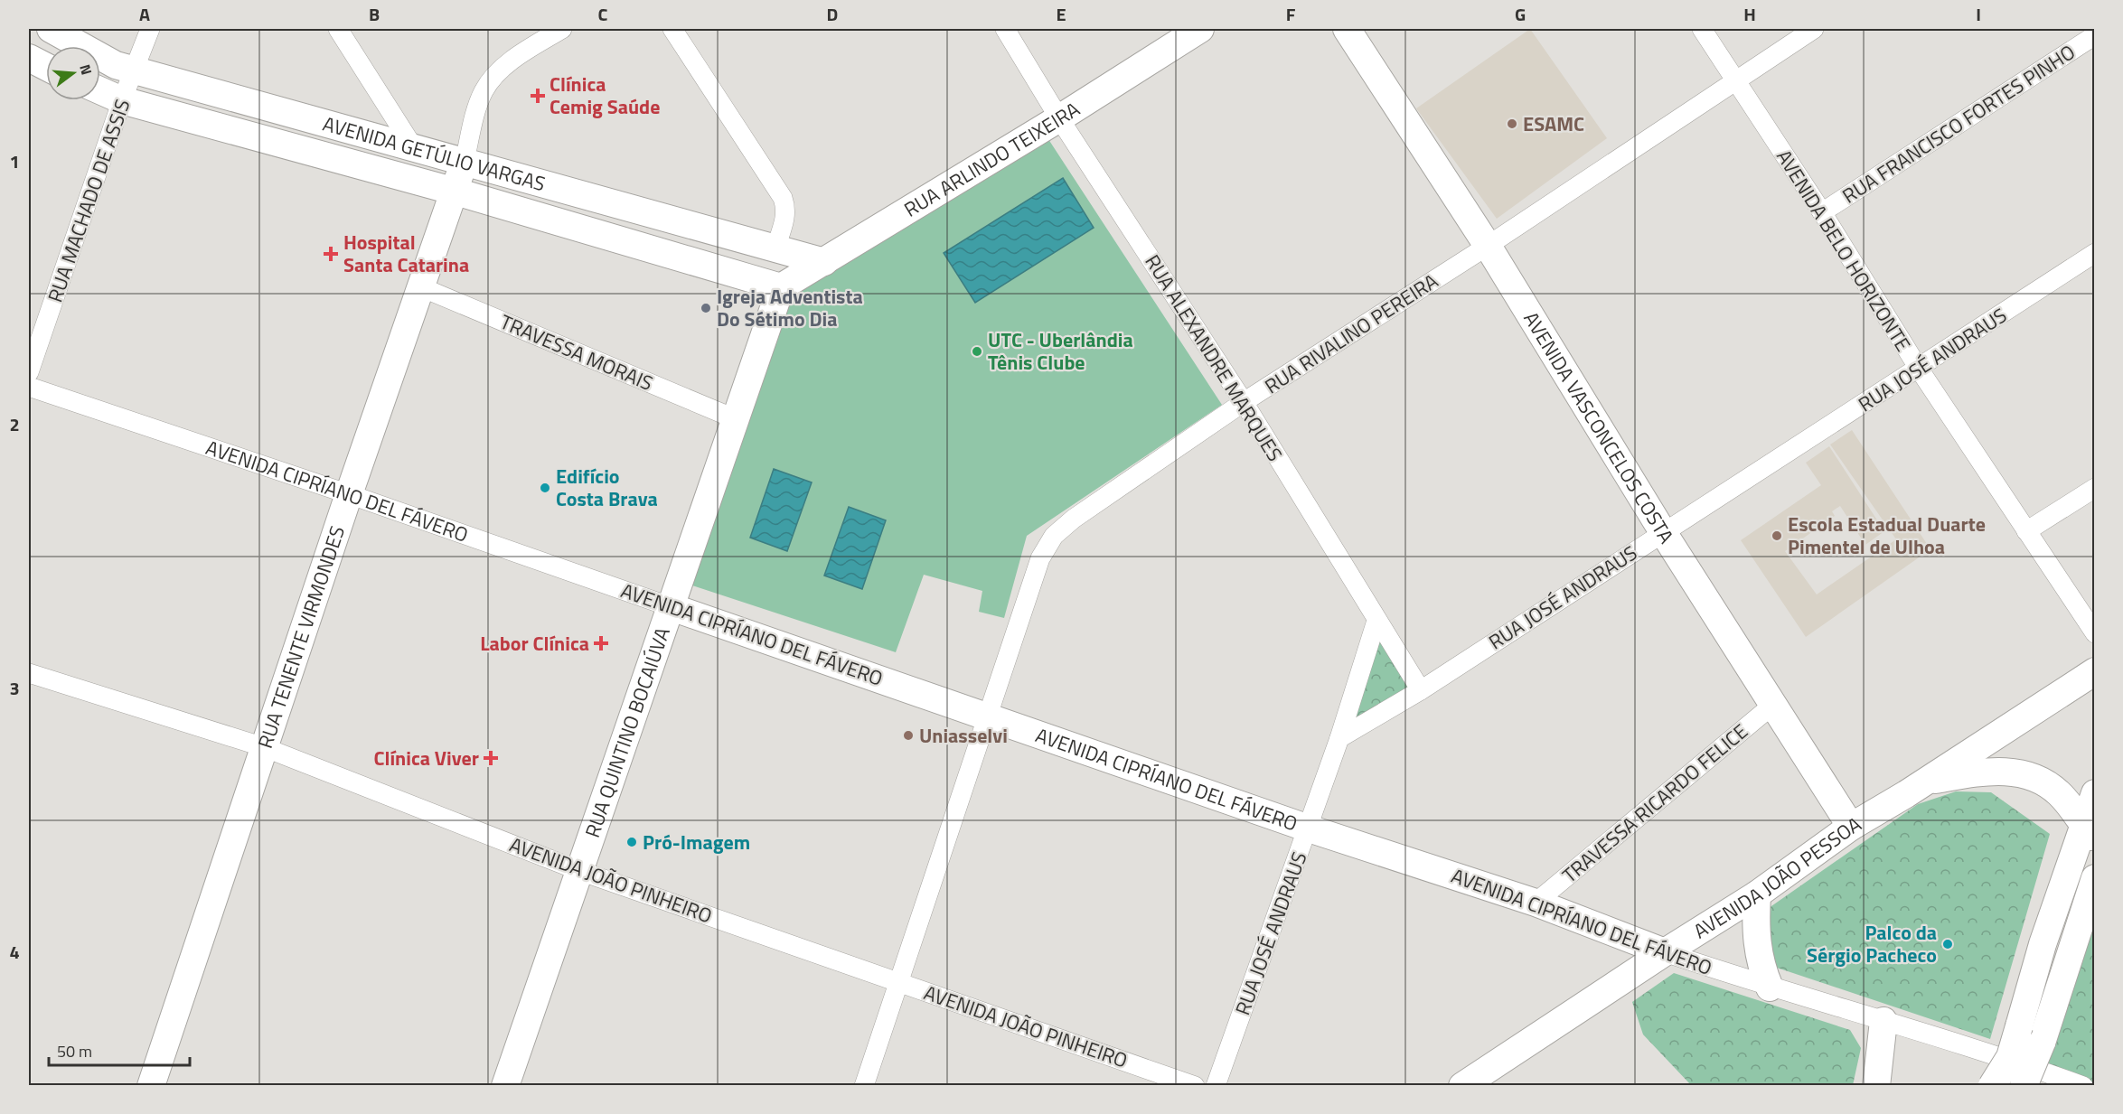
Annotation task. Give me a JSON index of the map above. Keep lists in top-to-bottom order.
{
  "streets": {
    "street": [
      "RUA FRANCISCO FORTES PINHO",
      "AVENIDA GETÚLIO VARGAS",
      "RUA ARLINDO TEIXEIRA",
      "RUA MACHADO DE ASSIS",
      "AVENIDA BELO HORIZONTE",
      "RUA RIVALINO PEREIRA",
      "TRAVESSA MORAIS",
      "RUA ALEXANDRE MARQUES",
      "RUA JOSÉ ANDRAUS",
      "AVENIDA VASCONCELOS COSTA",
      "AVENIDA CIPRÍANO DEL FÁVERO",
      "RUA TENENTE VIRMONDES",
      "RUA QUINTINO BOCAIÚVA",
      "TRAVESSA RICARDO FELICE",
      "AVENIDA JOÃO PESSOA",
      "AVENIDA JOÃO PINHEIRO"
    ]
  },
  "crossings": [
    ["RUA FRANCISCO FORTES PINHO", "AVENIDA BELO HORIZONTE"],
    ["AVENIDA GETÚLIO VARGAS", "RUA ARLINDO TEIXEIRA"],
    ["AVENIDA GETÚLIO VARGAS", "RUA MACHADO DE ASSIS"],
    ["AVENIDA GETÚLIO VARGAS", "RUA TENENTE VIRMONDES"],
    ["AVENIDA GETÚLIO VARGAS", "RUA QUINTINO BOCAIÚVA"],
    ["RUA ARLINDO TEIXEIRA", "RUA ALEXANDRE MARQUES"],
    ["RUA ARLINDO TEIXEIRA", "RUA QUINTINO BOCAIÚVA"],
    ["AVENIDA BELO HORIZONTE", "RUA RIVALINO PEREIRA"],
    ["AVENIDA BELO HORIZONTE", "RUA JOSÉ ANDRAUS"],
    ["RUA RIVALINO PEREIRA", "RUA ALEXANDRE MARQUES"],
    ["RUA RIVALINO PEREIRA", "AVENIDA VASCONCELOS COSTA"],
    ["RUA RIVALINO PEREIRA", "AVENIDA CIPRÍANO DEL FÁVERO"],
    ["RUA RIVALINO PEREIRA", "AVENIDA JOÃO PINHEIRO"],
    ["TRAVESSA MORAIS", "RUA TENENTE VIRMONDES"],
    ["TRAVESSA MORAIS", "RUA QUINTINO BOCAIÚVA"],
    ["RUA ALEXANDRE MARQUES", "RUA JOSÉ ANDRAUS"],
    ["RUA JOSÉ ANDRAUS", "AVENIDA VASCONCELOS COSTA"],
    ["RUA JOSÉ ANDRAUS", "AVENIDA CIPRÍANO DEL FÁVERO"],
    ["AVENIDA VASCONCELOS COSTA", "TRAVESSA RICARDO FELICE"],
    ["AVENIDA VASCONCELOS COSTA", "AVENIDA JOÃO PESSOA"],
    ["AVENIDA CIPRÍANO DEL FÁVERO", "RUA TENENTE VIRMONDES"],
    ["AVENIDA CIPRÍANO DEL FÁVERO", "RUA QUINTINO BOCAIÚVA"],
    ["AVENIDA CIPRÍANO DEL FÁVERO", "TRAVESSA RICARDO FELICE"],
    ["AVENIDA CIPRÍANO DEL FÁVERO", "AVENIDA JOÃO PESSOA"],
    ["RUA TENENTE VIRMONDES", "AVENIDA JOÃO PINHEIRO"],
    ["RUA QUINTINO BOCAIÚVA", "AVENIDA JOÃO PINHEIRO"]
  ],
  "places": {
    "health": [
      "Clínica Cemig Saúde",
      "Hospital Santa Catarina",
      "Labor Clínica",
      "Clínica Viver"
    ],
    "other": [
      "ESAMC",
      "Igreja Adventista Do Sétimo Dia",
      "UTC - Uberlândia Tênis Clube",
      "Edifício Costa Brava",
      "Escola Estadual Duarte Pimentel de Ulhoa",
      "Uniasselvi",
      "Pró-Imagem",
      "Palco da Sérgio Pacheco"
    ]
  },
  "scale_bar": "50 m",
  "north": "right",
  "grid": {
    "columns": [
      "A",
      "B",
      "C",
      "D",
      "E",
      "F",
      "G",
      "H",
      "I"
    ],
    "rows": [
      "1",
      "2",
      "3",
      "4"
    ]
  }
}
